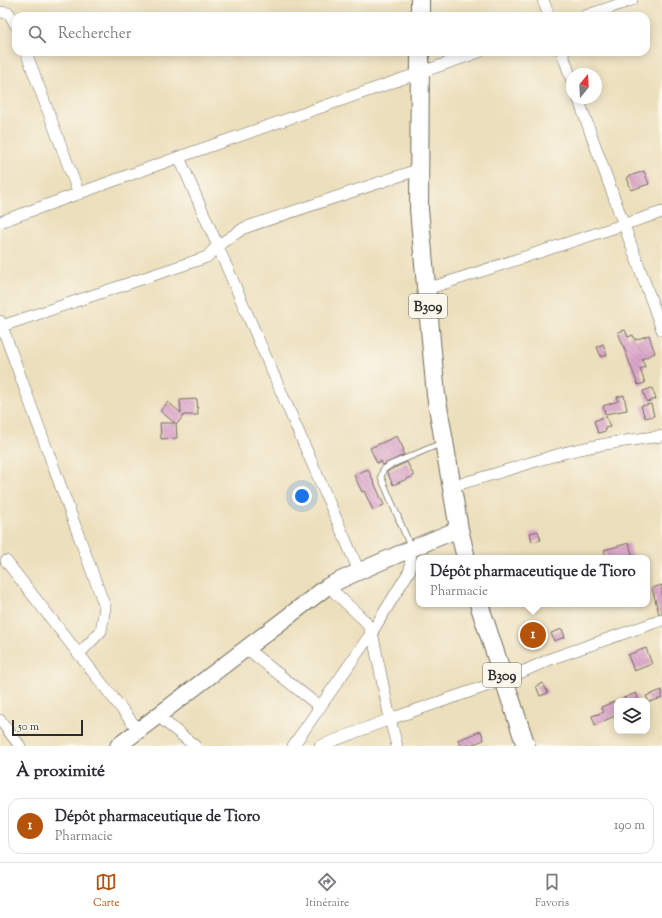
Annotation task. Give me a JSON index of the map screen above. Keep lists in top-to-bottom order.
{
  "streets": {
    "main road": ["B309"]
  },
  "scale_bar": "50 m",
  "north": "top",
  "page": {
    "search": "Rechercher",
    "popup": ["Dépôt pharmaceutique de Tioro", "Pharmacie"],
    "pins": "1",
    "scale": "50 m",
    "heading": "À proximité",
    "list": [
      {
        "mark": "1",
        "name": "Dépôt pharmaceutique de Tioro",
        "note": "Pharmacie",
        "value": "190 m"
      }
    ],
    "nav": ["Carte", "Itinéraire", "Favoris"]
  }
}
